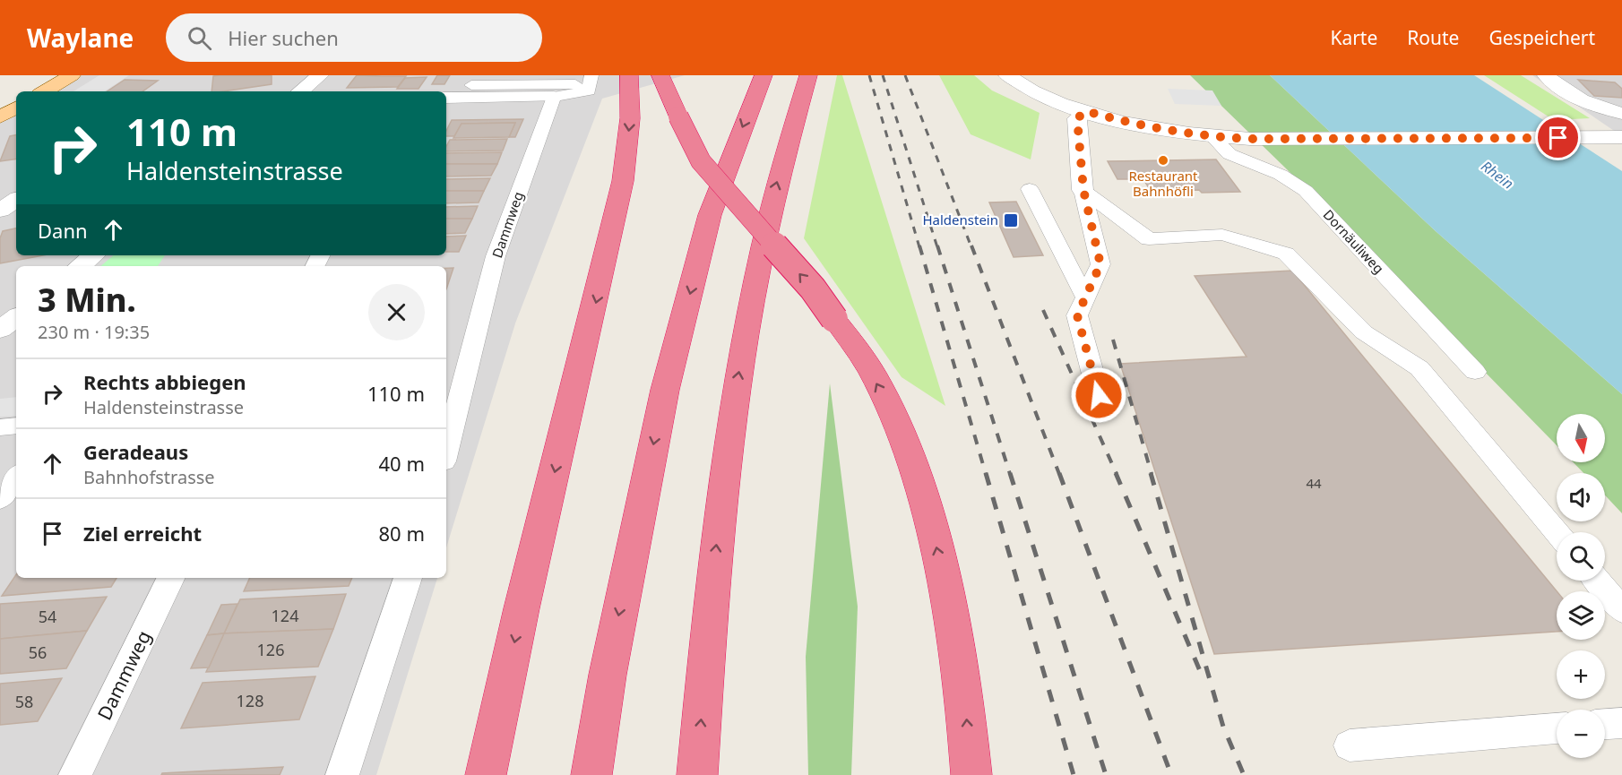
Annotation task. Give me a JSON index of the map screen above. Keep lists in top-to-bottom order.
{
  "streets": {
    "lane": ["Dammweg", "Dornäuliweg"]
  },
  "water": ["Rhein"],
  "places": {
    "other": ["Restaurant Bahnhöfli"],
    "transit": ["Haldenstein"]
  },
  "house_numbers": [
    "44",
    "124",
    "54",
    "126",
    "56",
    "128",
    "58"
  ],
  "north": "bottom",
  "page": {
    "header": "Waylane",
    "search": "Hier suchen",
    "nav": ["Karte", "Route", "Gespeichert"],
    "turn": ["110 m", "Haldensteinstrasse"],
    "then": "Dann",
    "heading": ["3 Min.", "230 m · 19:35"],
    "list": [
      {
        "name": "Rechts abbiegen",
        "note": "Haldensteinstrasse",
        "value": "110 m"
      },
      {
        "name": "Geradeaus",
        "note": "Bahnhofstrasse",
        "value": "40 m"
      },
      {
        "name": "Ziel erreicht",
        "value": "80 m"
      }
    ],
    "map_buttons": ["+", "−"]
  }
}
